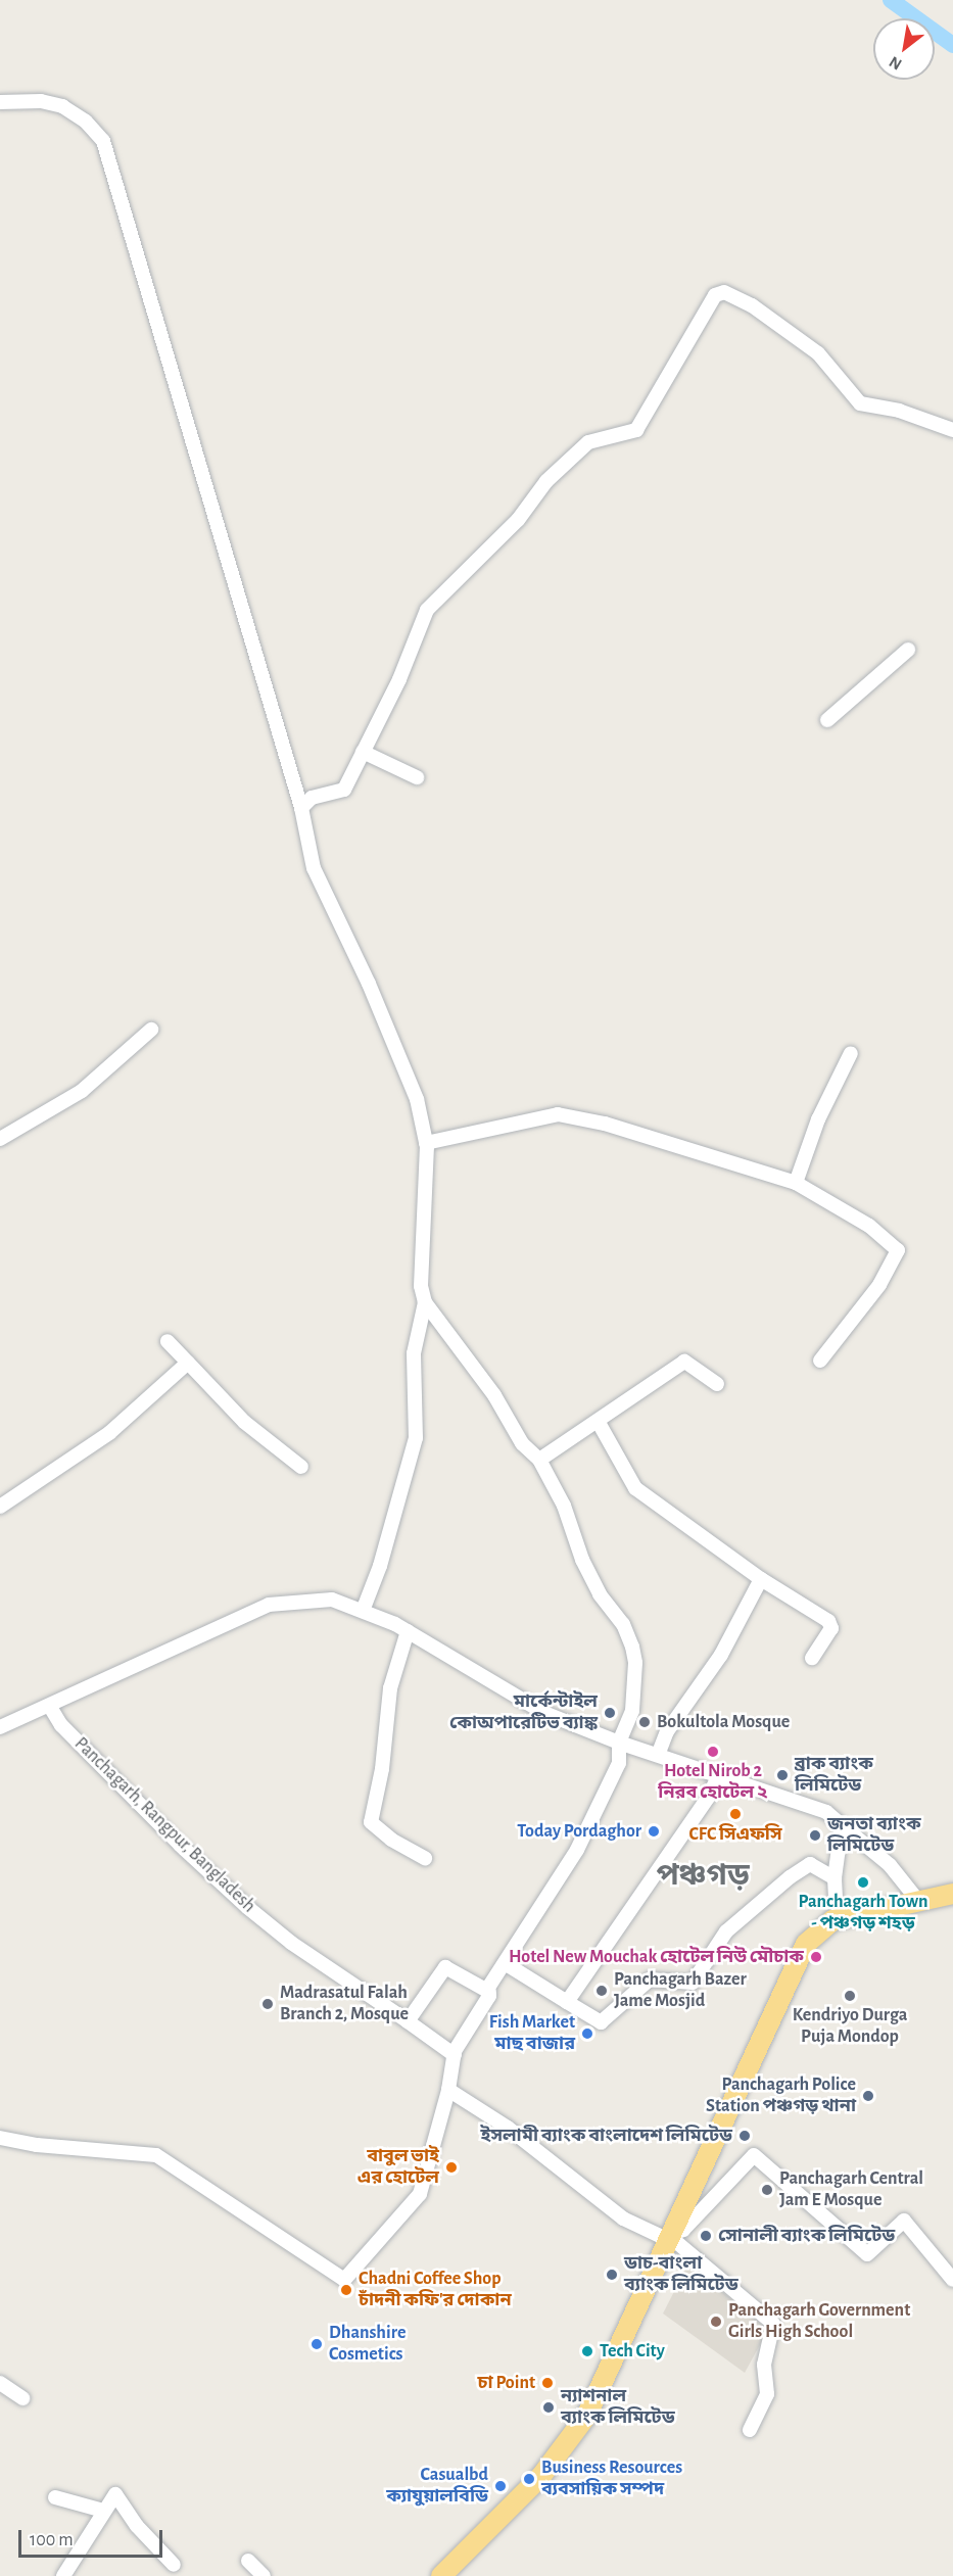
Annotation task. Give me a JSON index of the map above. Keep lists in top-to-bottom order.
{
  "streets": {
    "street": ["Panchagarh, Rangpur, Bangladesh"]
  },
  "districts": ["পঞ্চগড়"],
  "places": [
    "মার্কেন্টাইল কোঅপারেটিভ ব্যাঙ্ক",
    "Bokultola Mosque",
    "Hotel Nirob 2 নিরব হোটেল ২",
    "ব্রাক ব্যাংক লিমিটেড",
    "CFC সিএফসি",
    "Today Pordaghor",
    "জনতা ব্যাংক লিমিটেড",
    "Panchagarh Town - পঞ্চগড় শহড়",
    "Hotel New Mouchak হোটেল নিউ মৌচাক",
    "Panchagarh Bazer Jame Mosjid",
    "Kendriyo Durga Puja Mondop",
    "Madrasatul Falah Branch 2, Mosque",
    "Fish Market মাছ বাজার",
    "Panchagarh Police Station পঞ্চগড় থানা",
    "ইসলামী ব্যাংক বাংলাদেশ লিমিটেড",
    "বাবুল ভাই এর হোটেল",
    "Panchagarh Central Jam E Mosque",
    "সোনালী ব্যাংক লিমিটেড",
    "ডাচ-বাংলা ব্যাংক লিমিটেড",
    "Chadni Coffee Shop চাঁদনী কফি'র দোকান",
    "Panchagarh Government Girls High School",
    "Dhanshire Cosmetics",
    "Tech City",
    "চা Point",
    "ন্যাশনাল ব্যাংক লিমিটেড",
    "Business Resources ব্যবসায়িক সম্পদ",
    "Casualbd ক্যাযুয়ালবিডি"
  ],
  "scale_bar": "100 m",
  "north": "bottom left"
}
